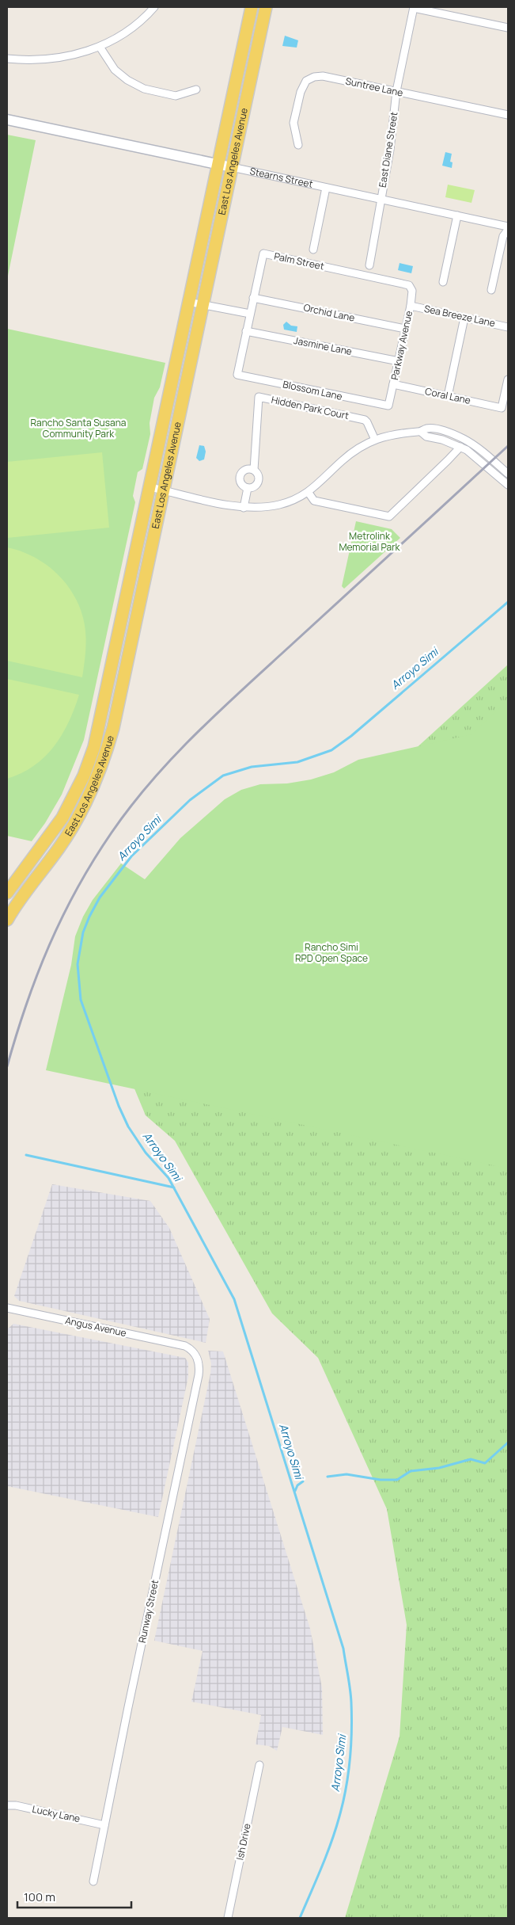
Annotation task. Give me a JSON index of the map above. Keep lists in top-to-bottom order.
{
  "streets": {
    "main road": ["East Los Angeles Avenue", "Stearns Street"],
    "street": [
      "Suntree Lane",
      "East Diane Street",
      "Palm Street",
      "Orchid Lane",
      "Sea Breeze Lane",
      "Parkway Avenue",
      "Jasmine Lane",
      "Blossom Lane",
      "Coral Lane",
      "Hidden Park Court",
      "Angus Avenue",
      "Runway Street",
      "Lucky Lane",
      "Ish Drive"
    ]
  },
  "crossings": [
    ["Suntree Lane", "East Diane Street"],
    ["East Diane Street", "Stearns Street"],
    ["East Los Angeles Avenue", "Stearns Street"],
    ["Palm Street", "Orchid Lane"],
    ["Palm Street", "Parkway Avenue"],
    ["Palm Street", "Jasmine Lane"],
    ["Palm Street", "Blossom Lane"],
    ["Orchid Lane", "Parkway Avenue"],
    ["Sea Breeze Lane", "Parkway Avenue"],
    ["Parkway Avenue", "Jasmine Lane"],
    ["Parkway Avenue", "Blossom Lane"],
    ["Parkway Avenue", "Coral Lane"],
    ["Angus Avenue", "Runway Street"],
    ["Runway Street", "Lucky Lane"]
  ],
  "water": ["Arroyo Simi"],
  "parks": ["Rancho Santa Susana Community Park", "Metrolink Memorial Park", "Rancho Simi RPD Open Space"],
  "scale_bar": "100 m"
}
